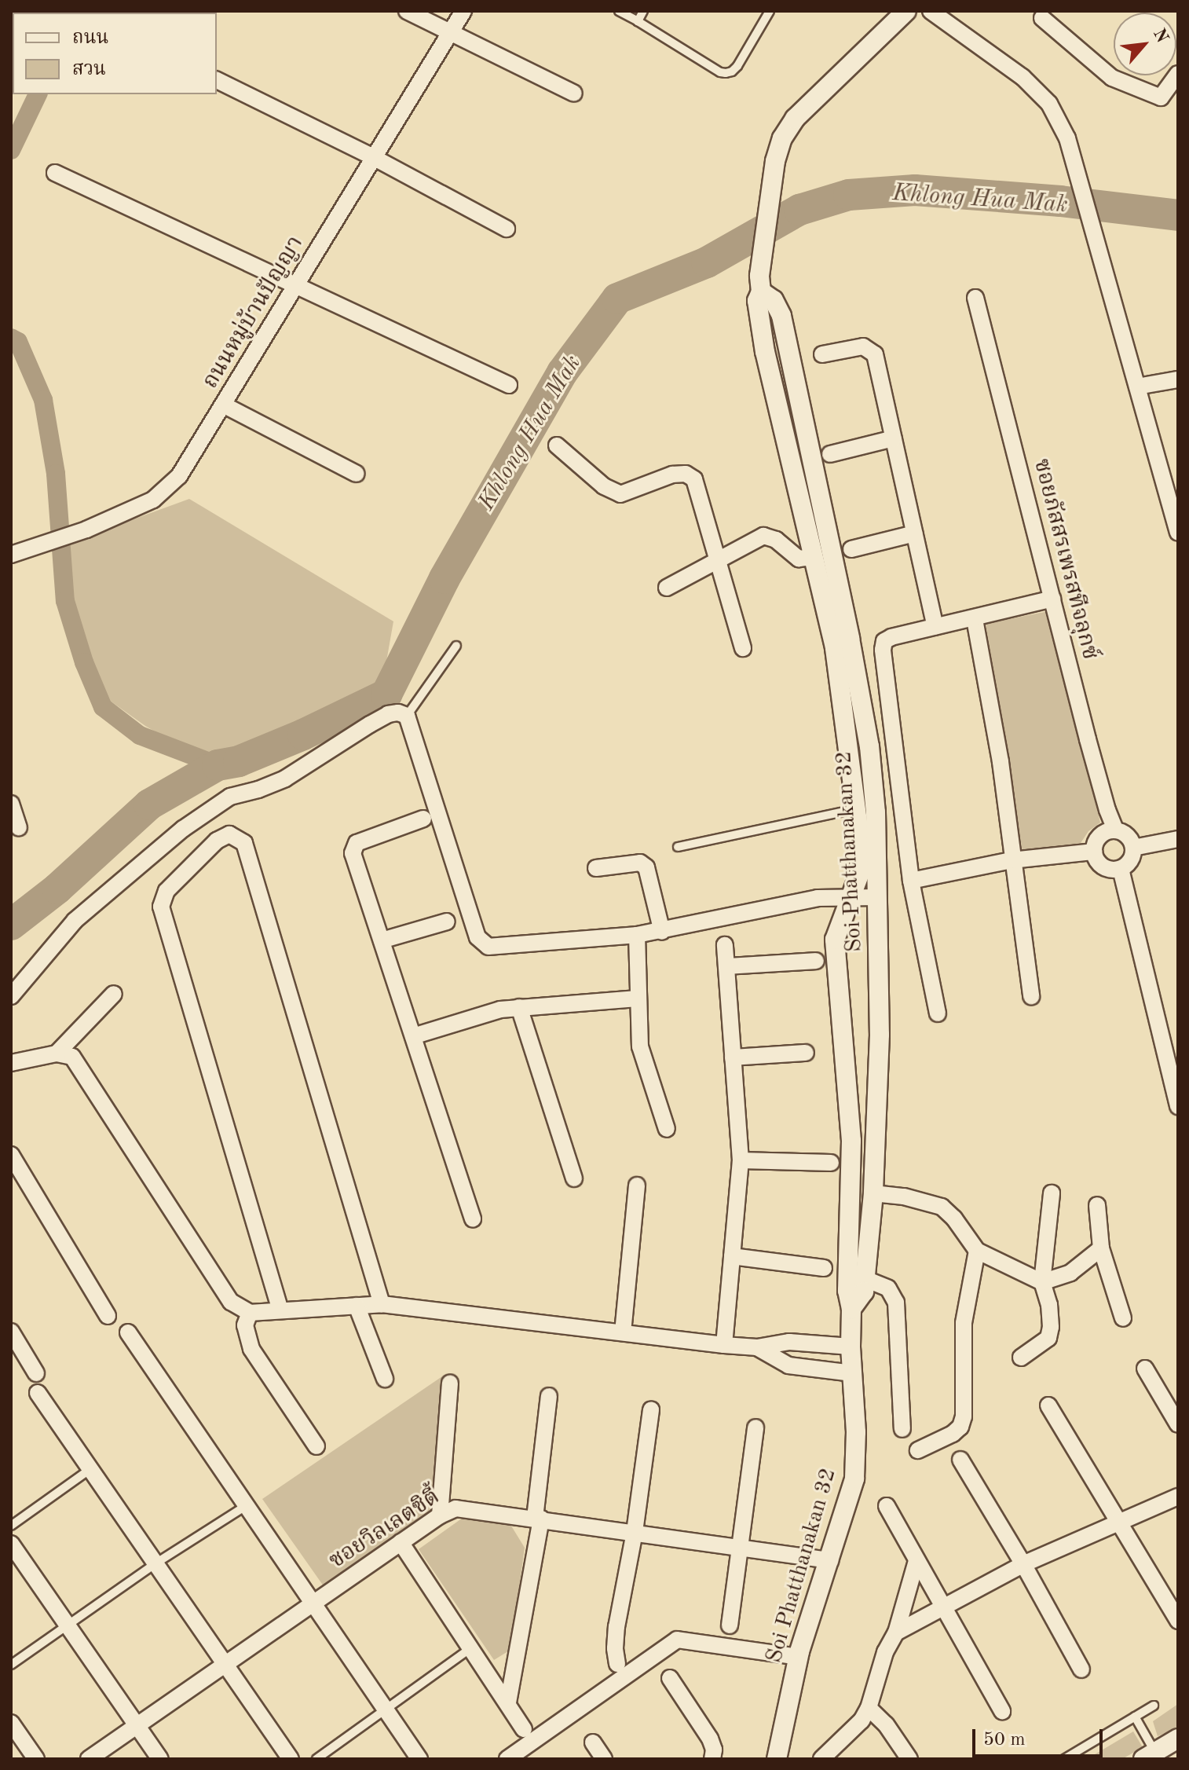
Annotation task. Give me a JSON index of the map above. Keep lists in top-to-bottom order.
{
  "streets": {
    "street": [
      "ถนนหมู่บ้านปัญญา",
      "ซอยภัสสรเพรสทีจลุกซ์",
      "Soi Phatthanakan 32",
      "ซอยวิลเลตซิตี้"
    ]
  },
  "crossings": [
    ["Soi Phatthanakan 32", "ซอยวิลเลตซิตี้"]
  ],
  "water": ["Khlong Hua Mak"],
  "legend": ["ถนน", "สวน"],
  "scale_bar": "50 m",
  "north": "top right"
}
